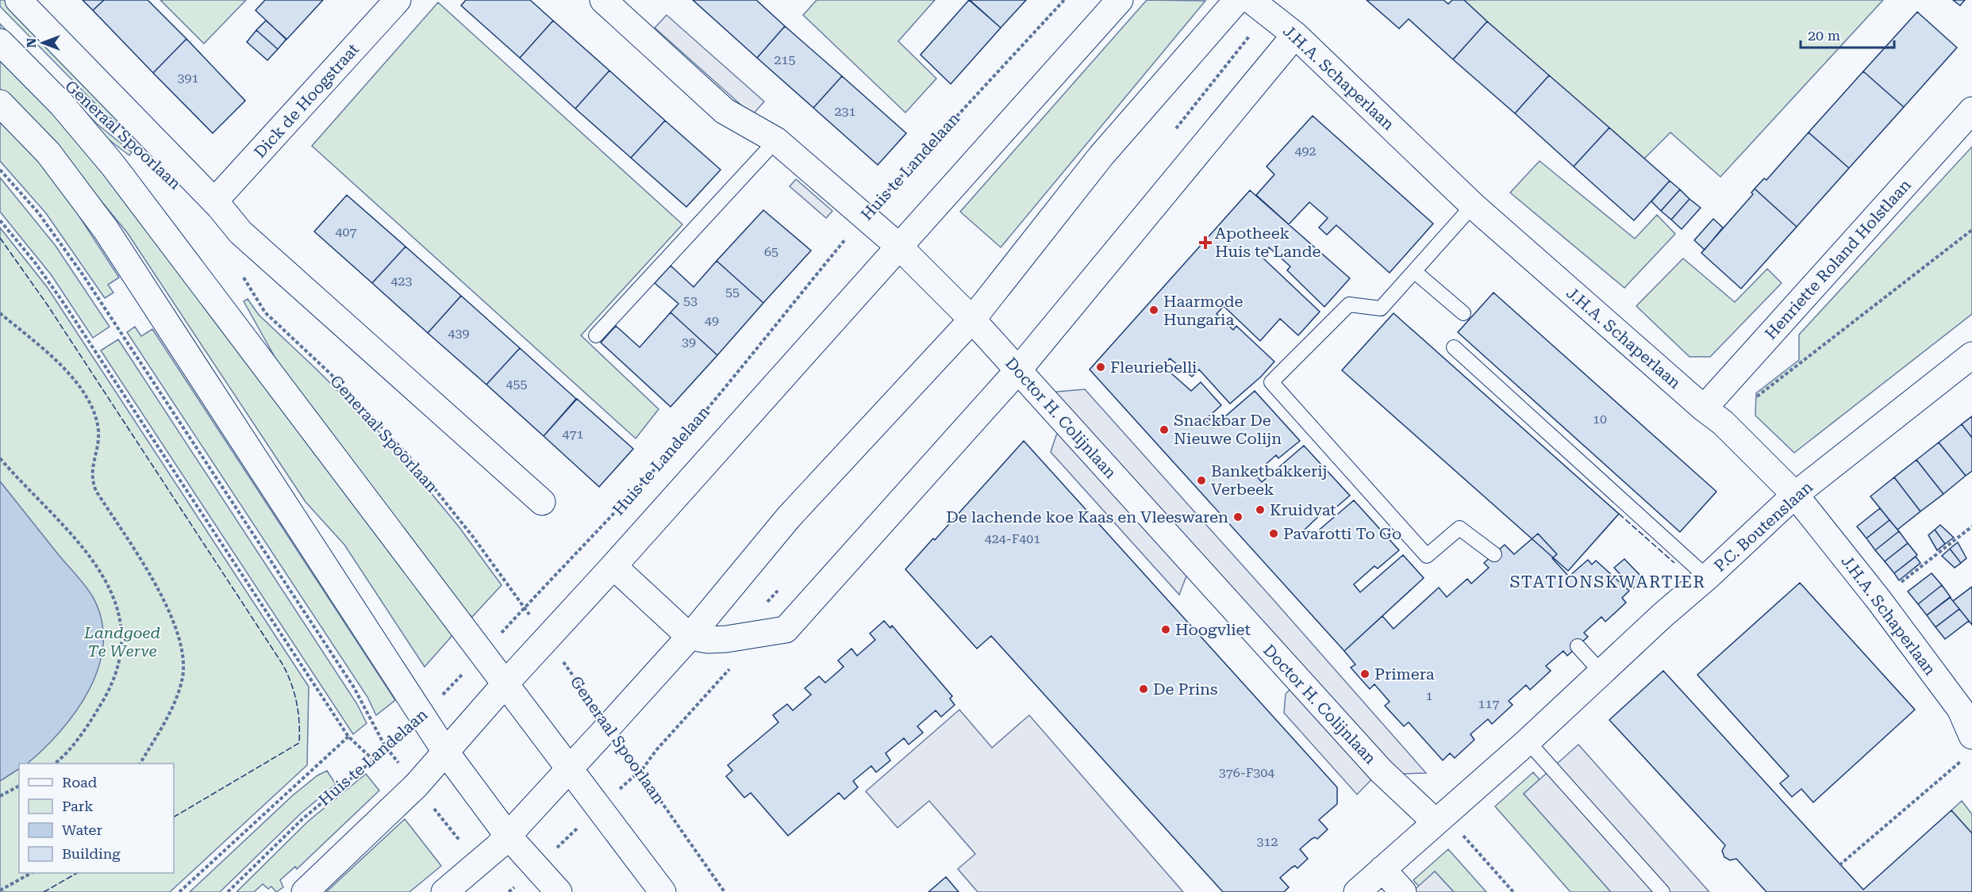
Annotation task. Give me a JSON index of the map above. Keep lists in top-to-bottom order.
{
  "streets": {
    "street": [
      "J.H.A. Schaperlaan",
      "Dick de Hoogstraat",
      "Generaal Spoorlaan",
      "Henriette Roland Holstlaan",
      "Doctor H. Colijnlaan",
      "P.C. Boutenslaan"
    ],
    "path": ["Huis te Landelaan"]
  },
  "crossings": [
    ["J.H.A. Schaperlaan", "Henriette Roland Holstlaan"],
    ["J.H.A. Schaperlaan", "P.C. Boutenslaan"],
    ["Dick de Hoogstraat", "Generaal Spoorlaan"],
    ["Generaal Spoorlaan", "Huis te Landelaan"],
    ["Huis te Landelaan", "Doctor H. Colijnlaan"],
    ["Doctor H. Colijnlaan", "P.C. Boutenslaan"]
  ],
  "districts": ["STATIONSKWARTIER"],
  "parks": ["Landgoed Te Werve"],
  "places": {
    "health": ["Apotheek Huis te Lande"],
    "other": [
      "Haarmode Hungaria",
      "Fleuriebelli",
      "Snackbar De Nieuwe Colijn",
      "Banketbakkerij Verbeek",
      "Kruidvat",
      "De lachende koe Kaas en Vleeswaren",
      "Pavarotti To Go",
      "Hoogvliet",
      "Primera",
      "De Prins"
    ]
  },
  "house_numbers": [
    "215",
    "391",
    "231",
    "492",
    "407",
    "65",
    "423",
    "55",
    "53",
    "49",
    "439",
    "39",
    "455",
    "10",
    "471",
    "424-F401",
    "1",
    "117",
    "376-F304",
    "312"
  ],
  "legend": [
    "Road",
    "Park",
    "Water",
    "Building"
  ],
  "scale_bar": "20 m",
  "north": "left"
}
